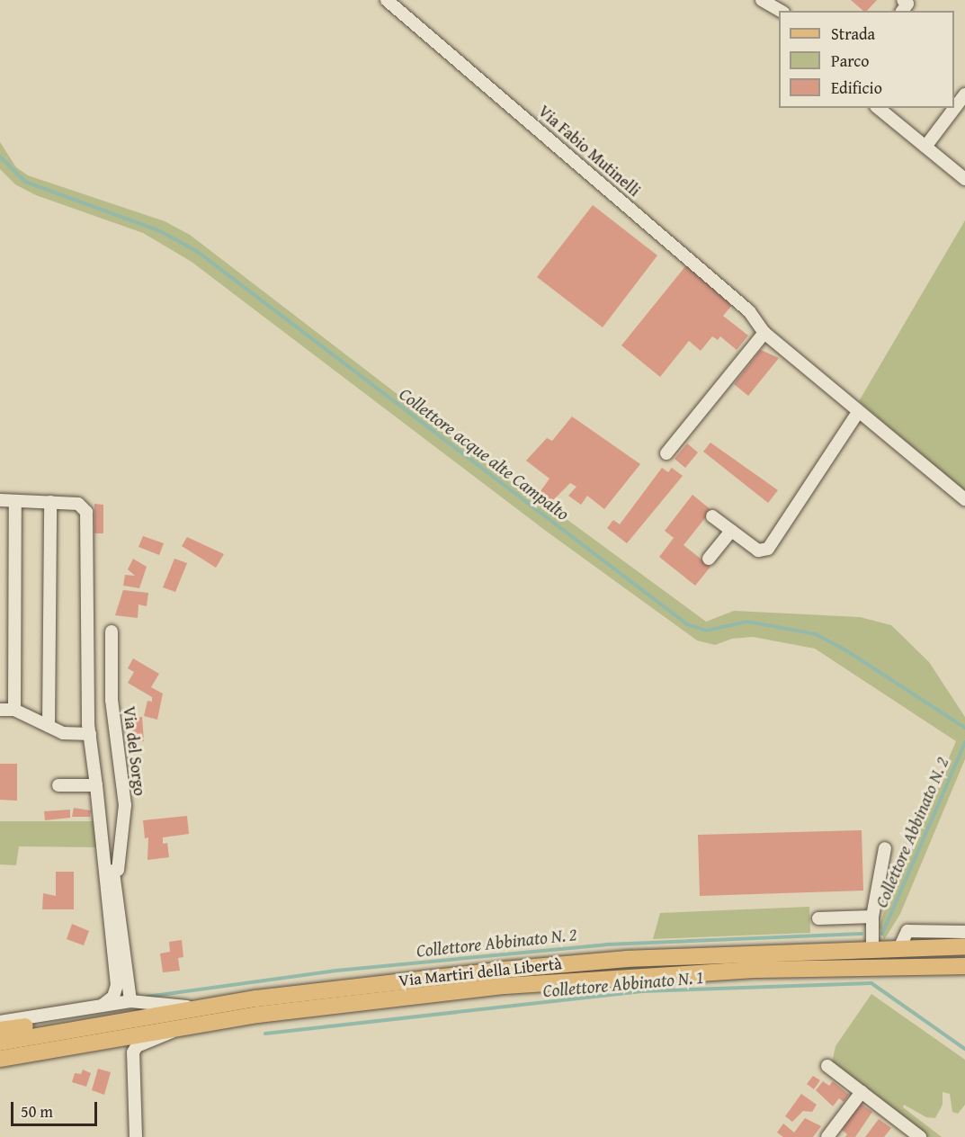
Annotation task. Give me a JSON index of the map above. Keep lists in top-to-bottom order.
{
  "streets": {
    "main road": ["Via Martiri della Libertà"],
    "street": ["Via Fabio Mutinelli", "Via del Sorgo"]
  },
  "crossings": [
    ["Via del Sorgo", "Via Martiri della Libertà"]
  ],
  "water": ["Collettore acque alte Campalto", "Collettore Abbinato N. 2", "Collettore Abbinato N. 1"],
  "legend": ["Strada", "Parco", "Edificio"],
  "scale_bar": "50 m"
}
